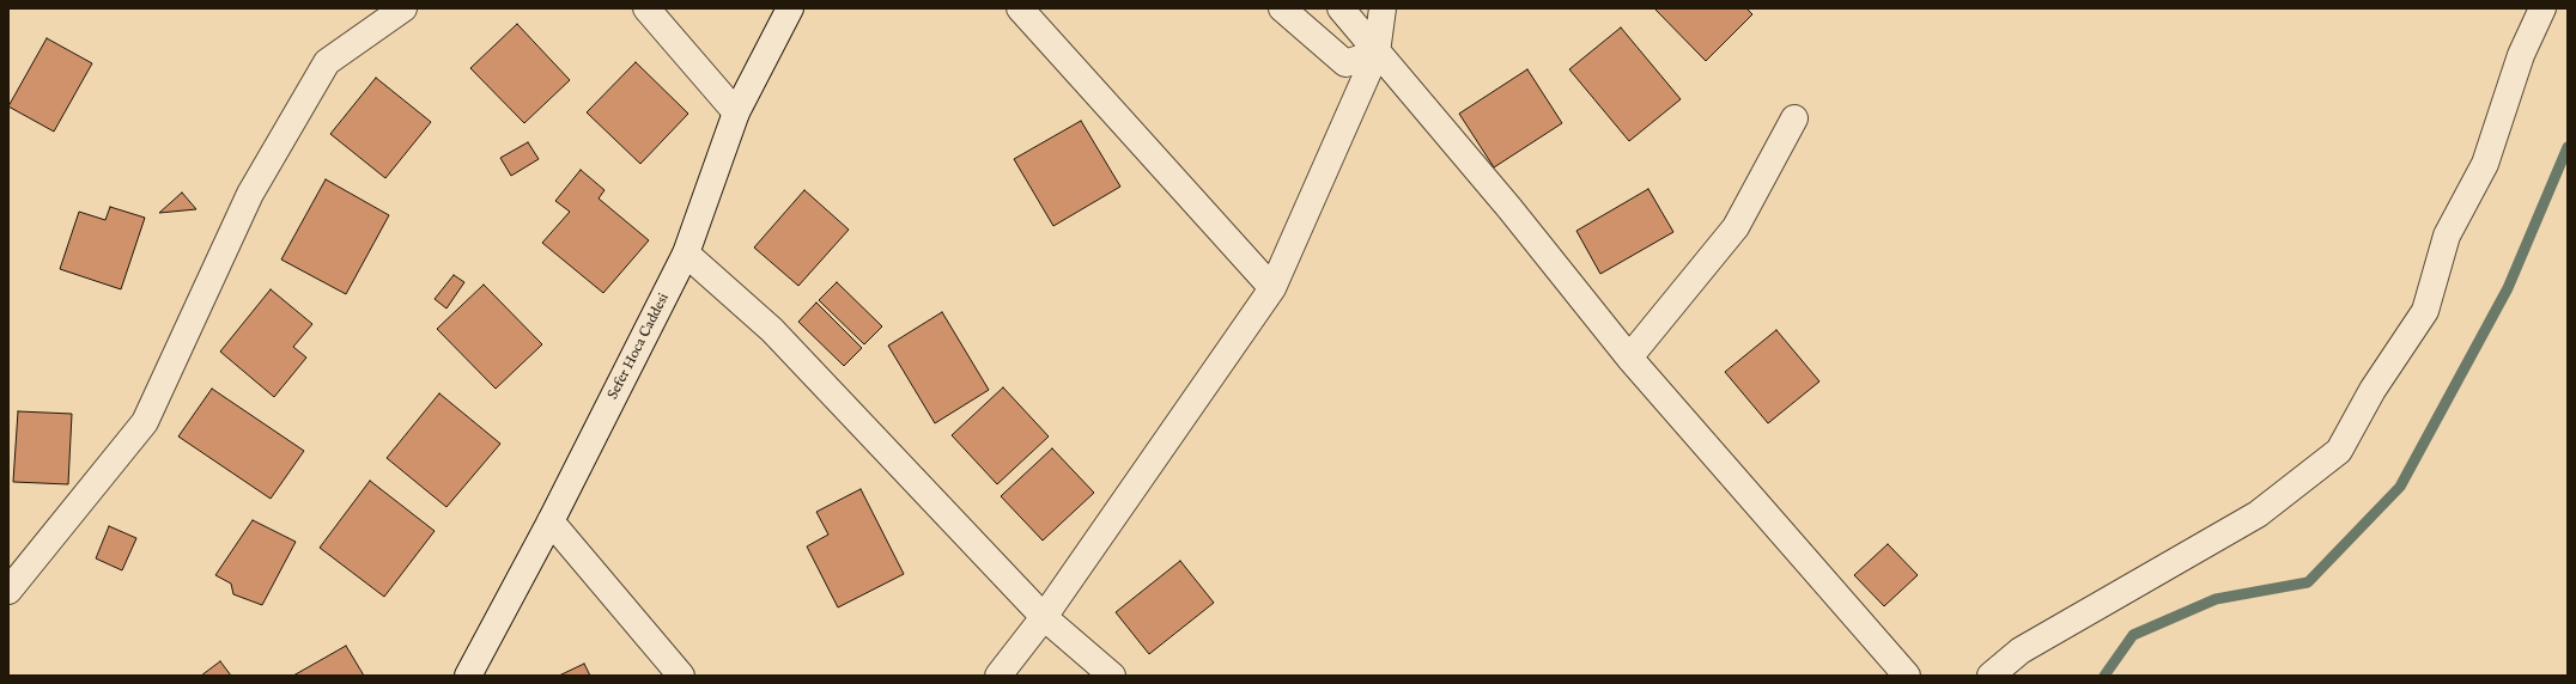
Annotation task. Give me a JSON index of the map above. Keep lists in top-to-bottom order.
{
  "streets": {
    "street": ["Sefer Hoca Caddesi"]
  }
}
